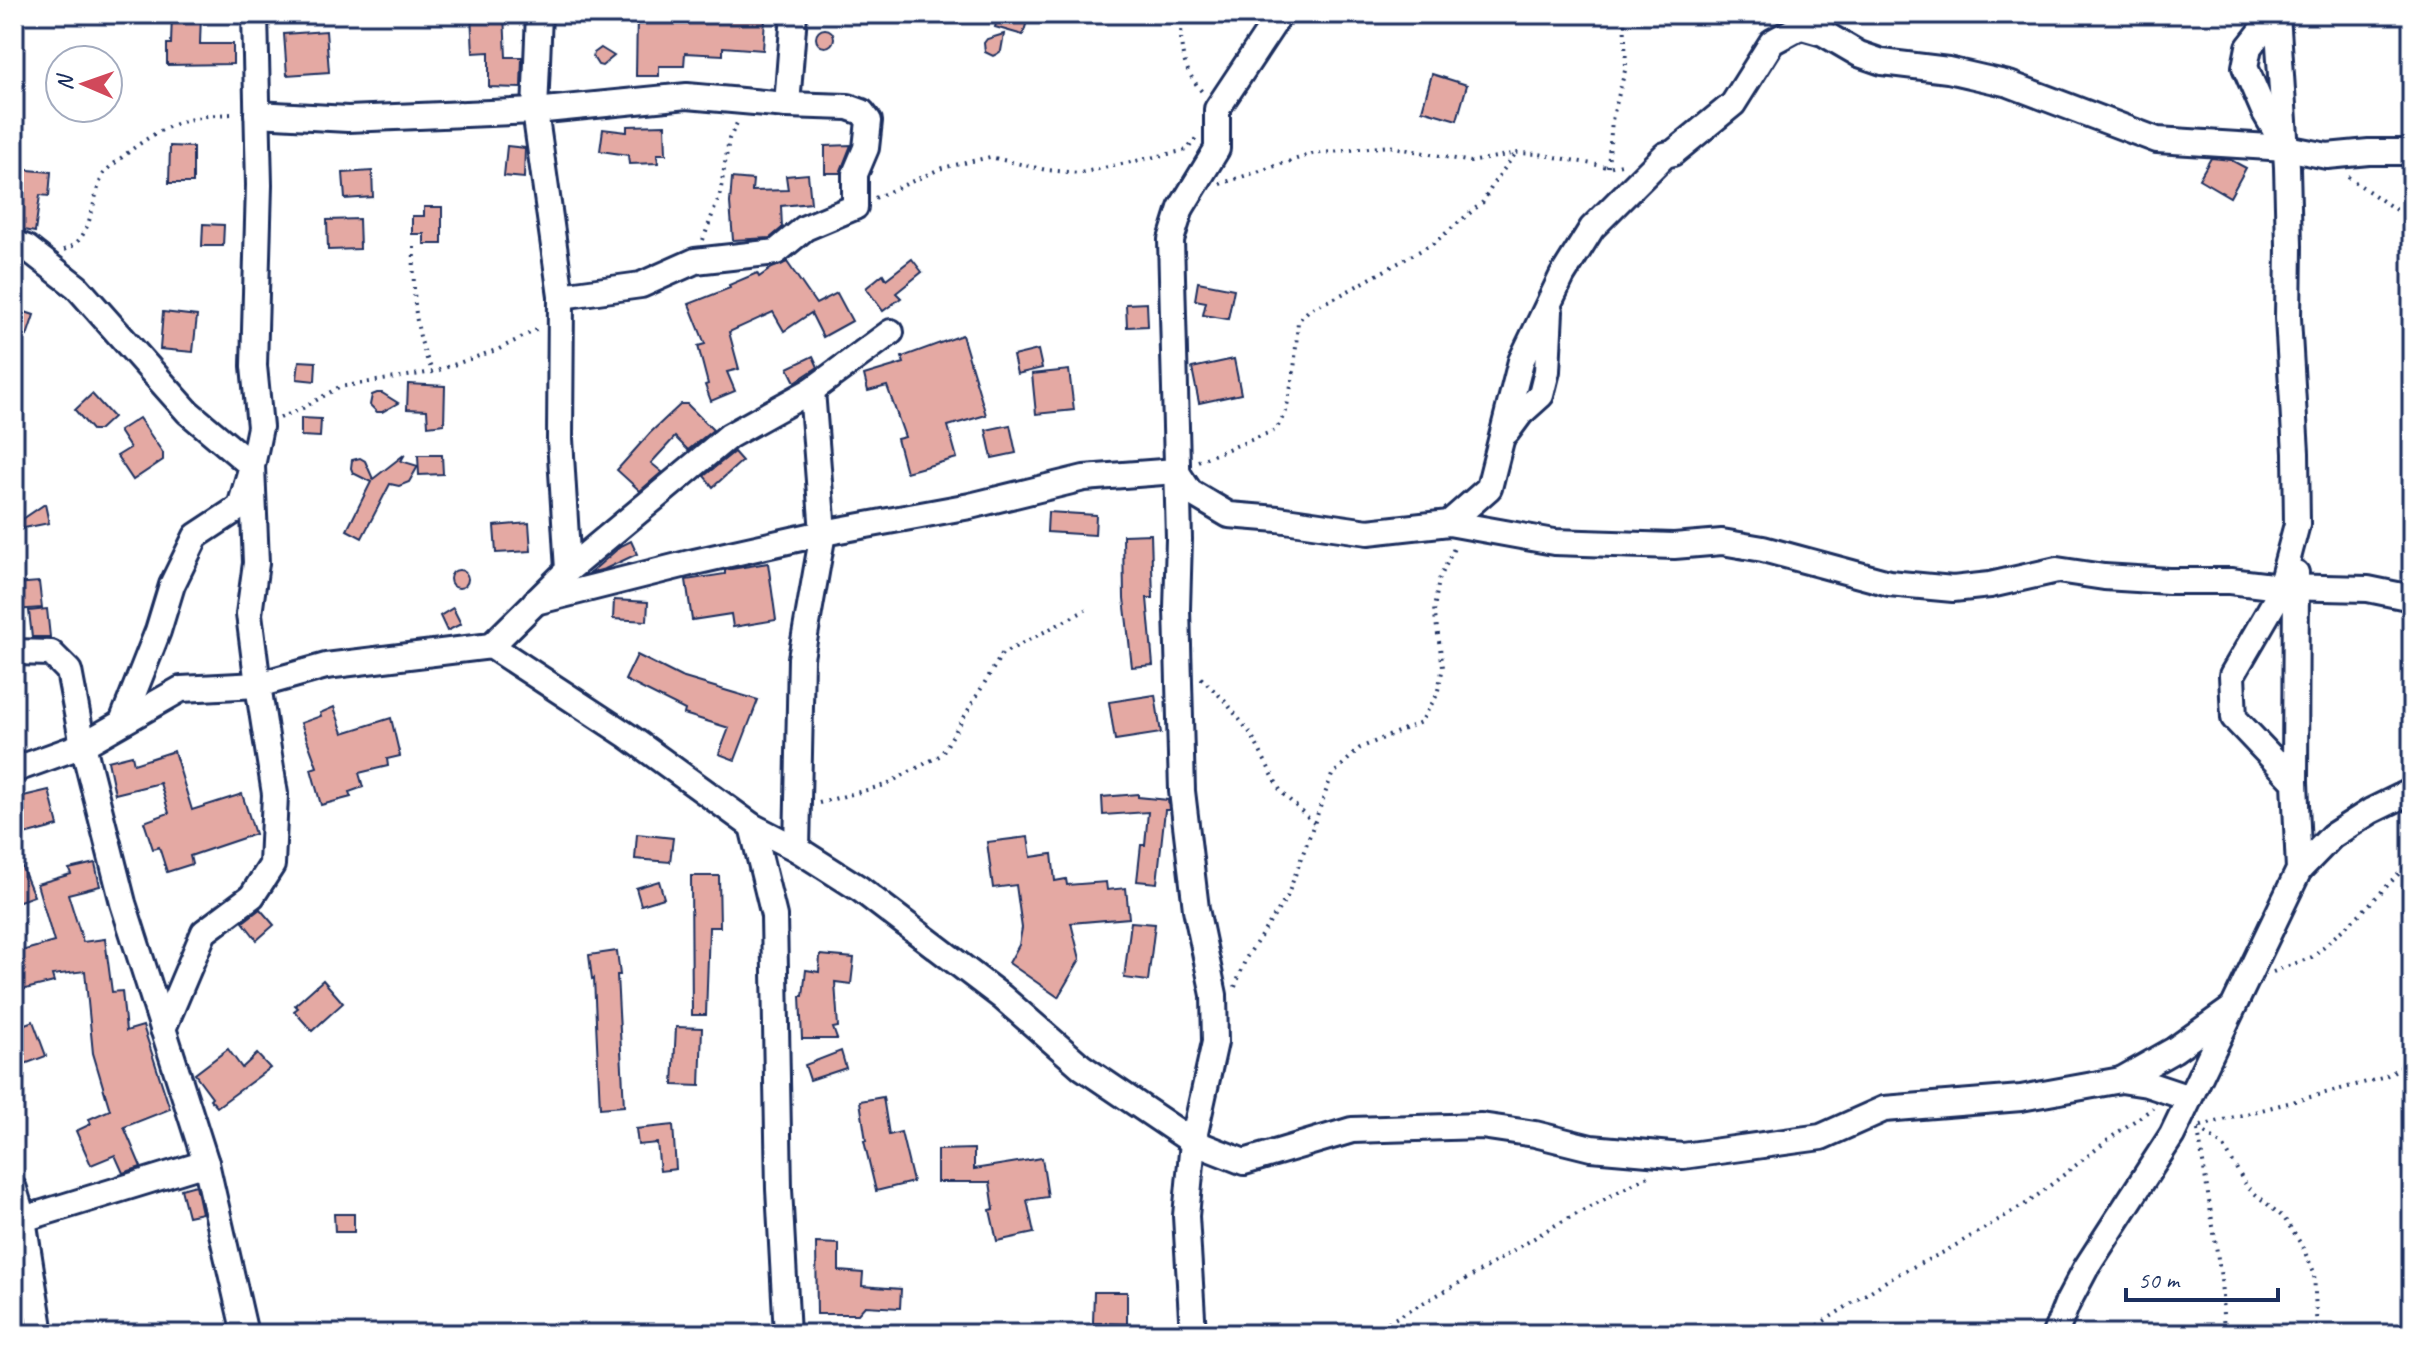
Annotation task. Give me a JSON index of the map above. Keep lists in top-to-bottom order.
{
  "scale_bar": "50 m",
  "north": "left"
}
